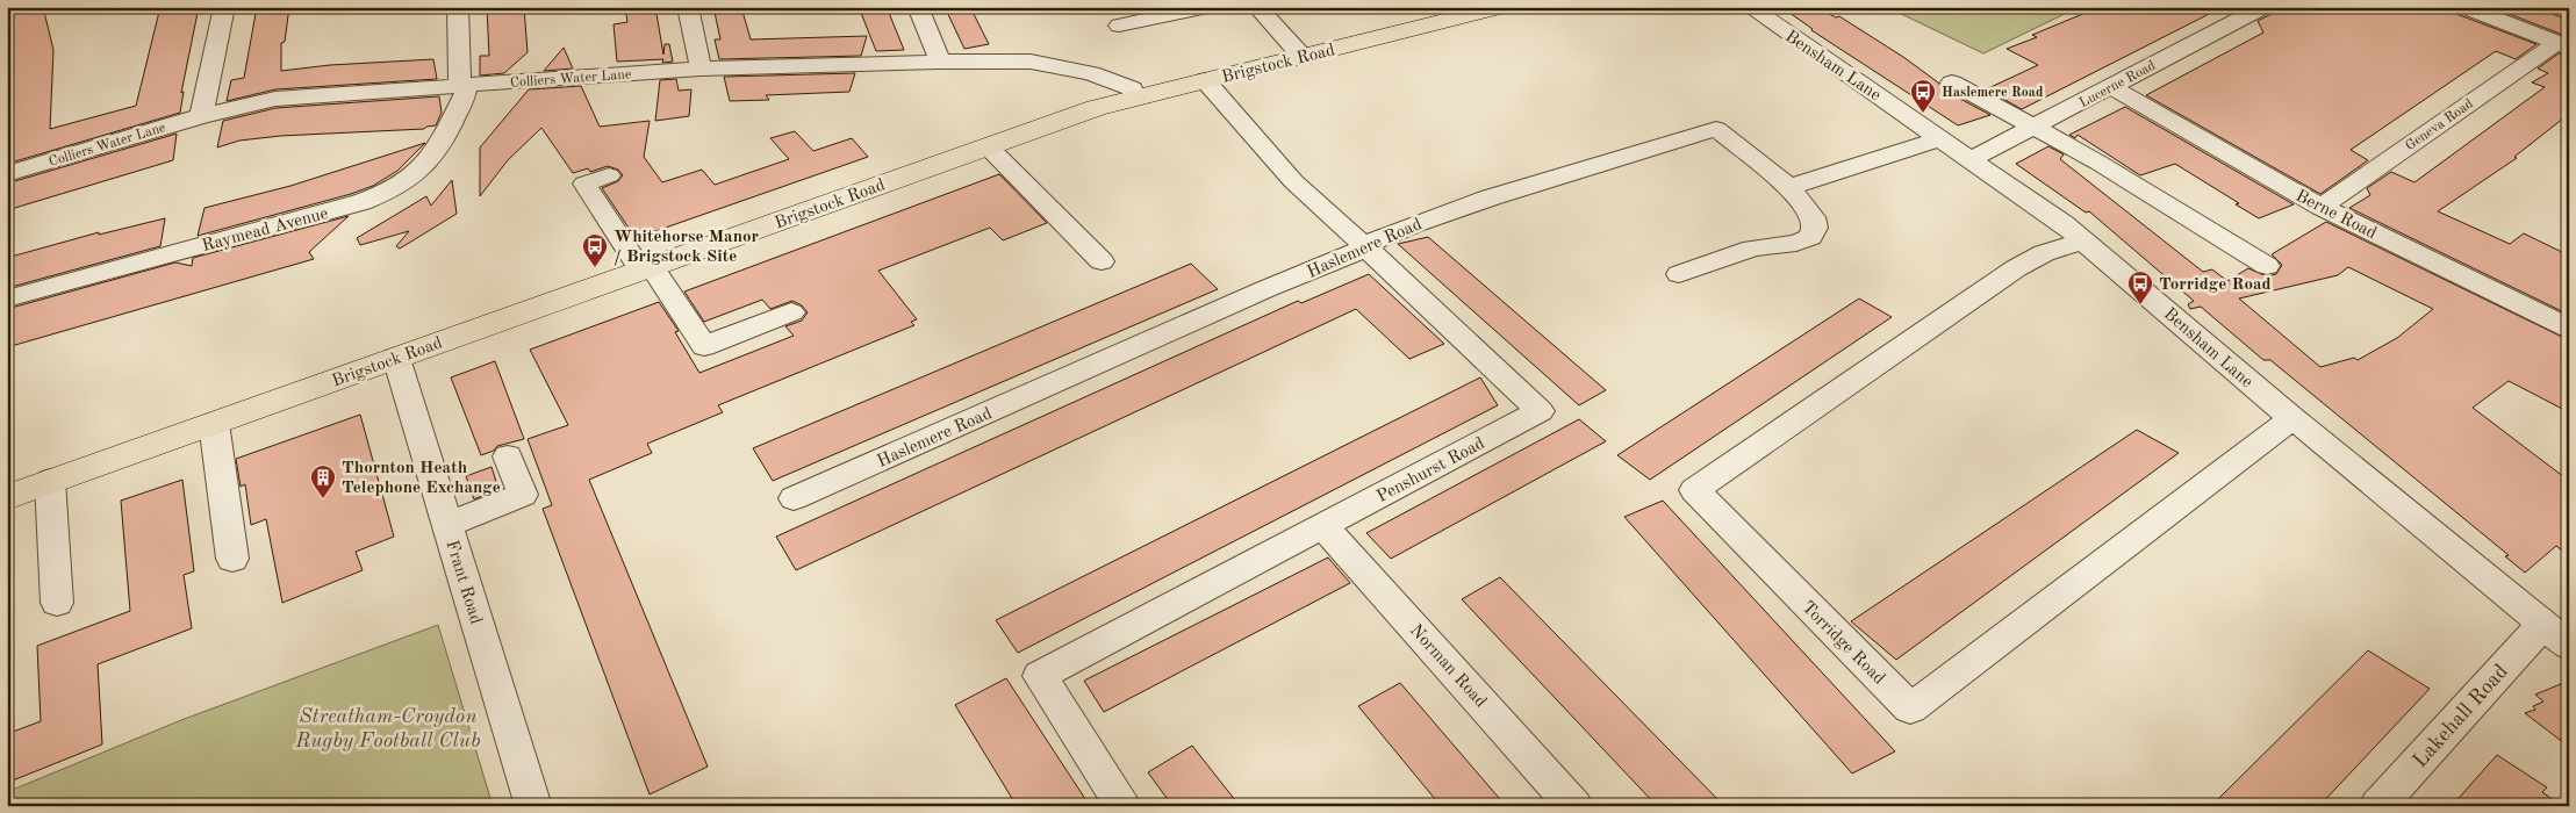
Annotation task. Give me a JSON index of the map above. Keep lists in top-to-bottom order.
{
  "streets": {
    "main road": ["Brigstock Road"],
    "street": [
      "Bensham Lane",
      "Colliers Water Lane",
      "Lucerne Road",
      "Geneva Road",
      "Berne Road",
      "Raymead Avenue",
      "Haslemere Road",
      "Penshurst Road",
      "Frant Road",
      "Torridge Road",
      "Norman Road",
      "Lakehall Road"
    ]
  },
  "crossings": [
    ["Brigstock Road", "Colliers Water Lane"],
    ["Brigstock Road", "Penshurst Road"],
    ["Brigstock Road", "Frant Road"],
    ["Bensham Lane", "Lucerne Road"],
    ["Bensham Lane", "Torridge Road"],
    ["Bensham Lane", "Lakehall Road"],
    ["Colliers Water Lane", "Raymead Avenue"],
    ["Lucerne Road", "Berne Road"],
    ["Geneva Road", "Berne Road"],
    ["Haslemere Road", "Penshurst Road"],
    ["Penshurst Road", "Norman Road"]
  ],
  "parks": ["Streatham-Croydon Rugby Football Club"],
  "places": {
    "bus stop": ["Haslemere Road", "Whitehorse Manor / Brigstock Site", "Torridge Road"],
    "building": ["Thornton Heath Telephone Exchange"]
  }
}
